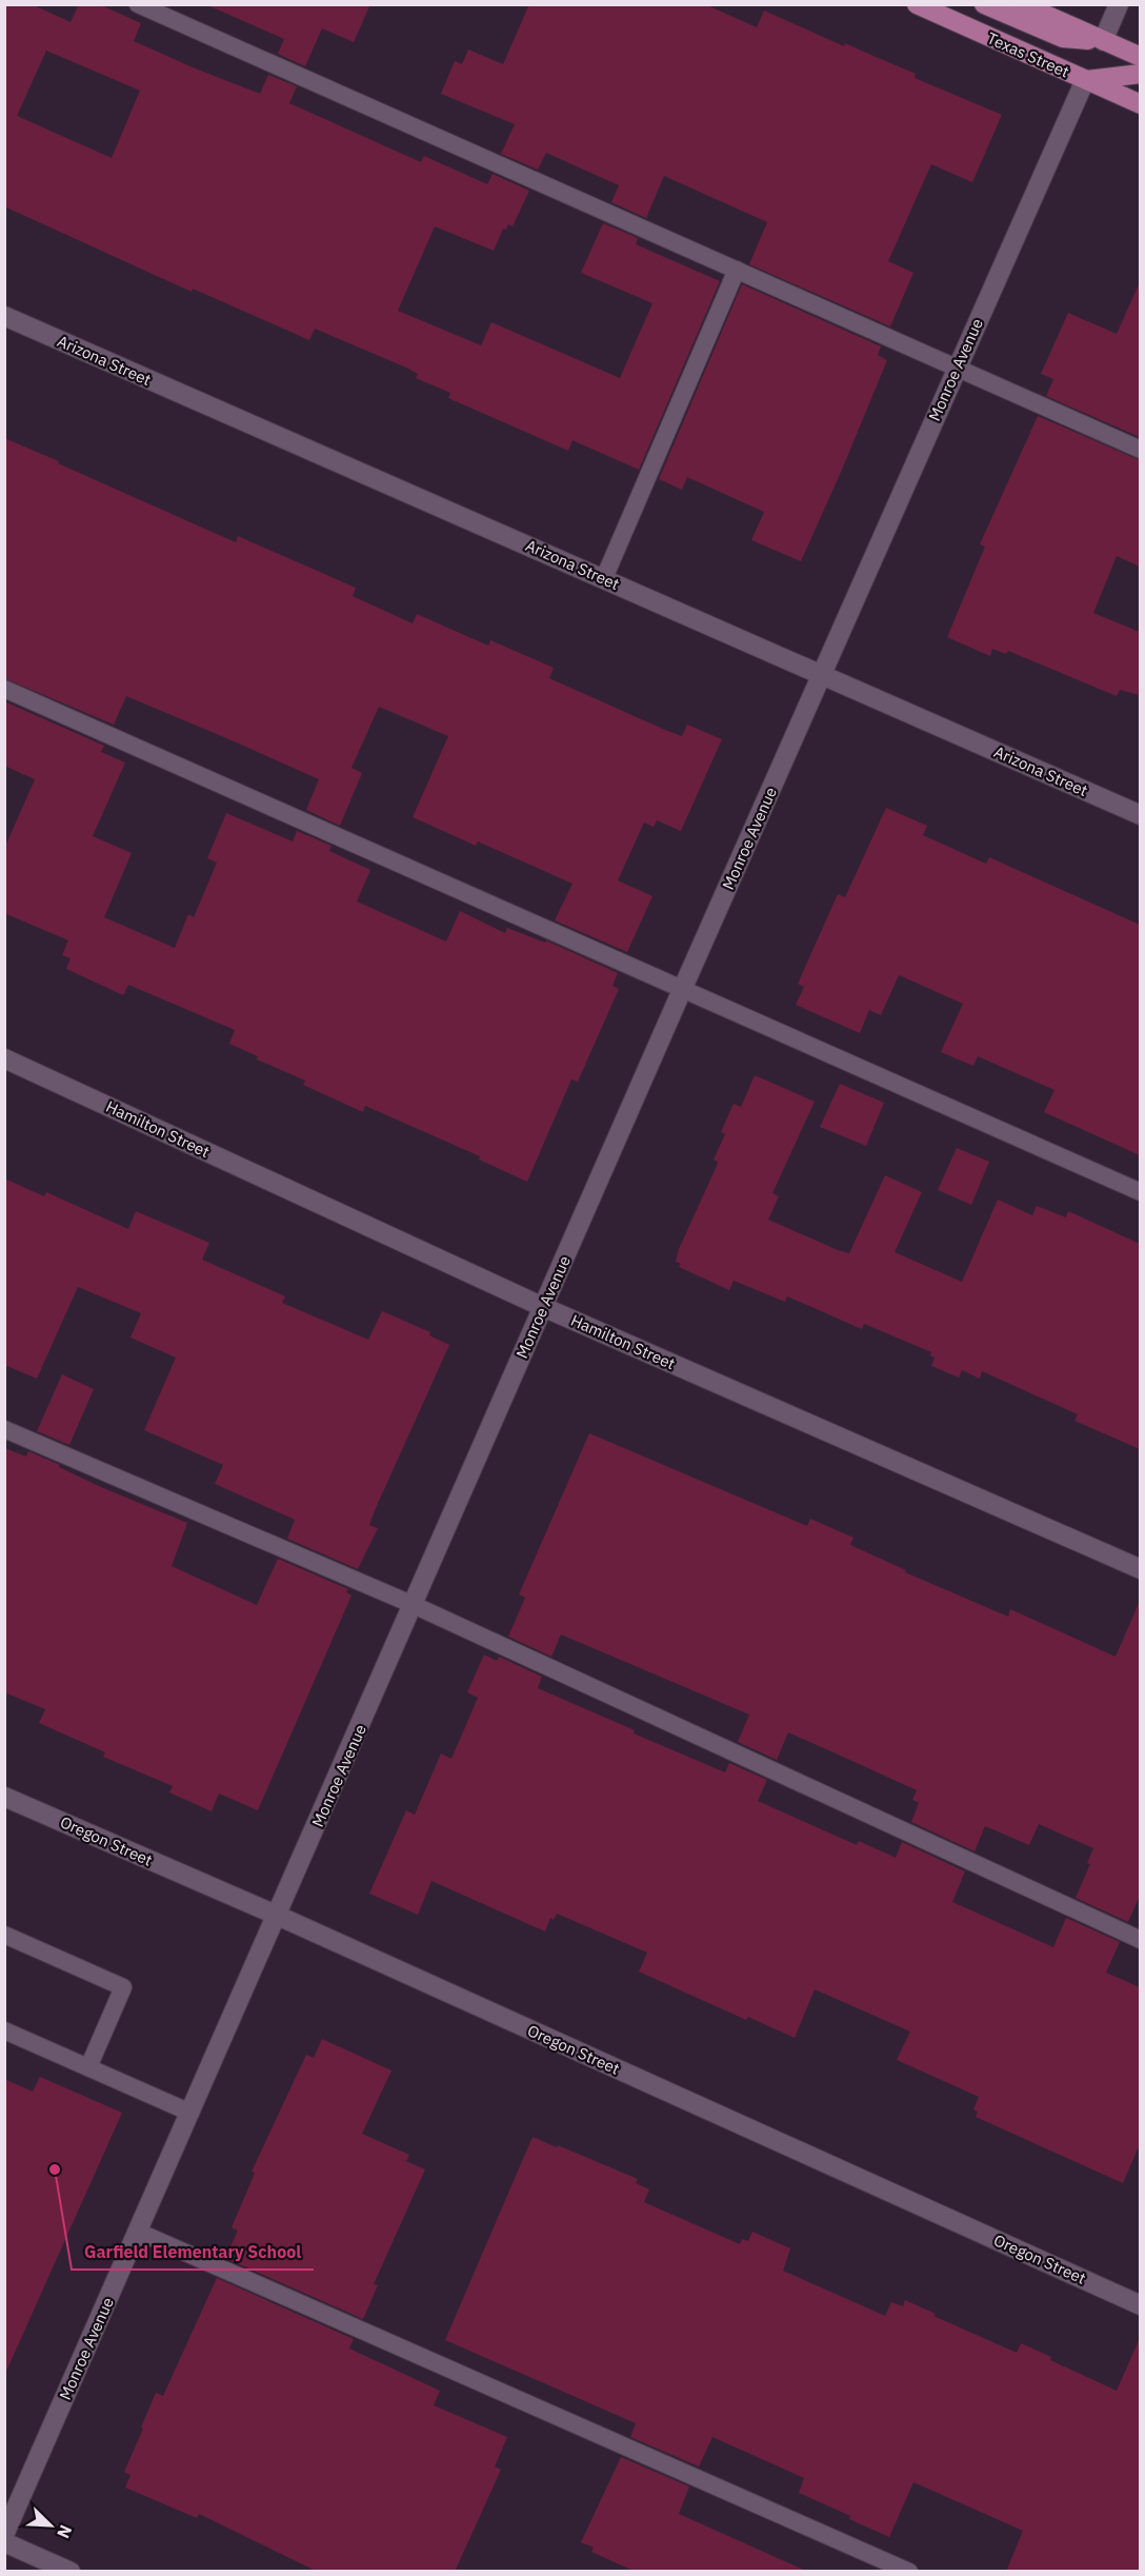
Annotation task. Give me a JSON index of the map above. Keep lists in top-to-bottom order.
{
  "streets": {
    "main road": ["Texas Street"],
    "street": [
      "Arizona Street",
      "Monroe Avenue",
      "Hamilton Street",
      "Oregon Street"
    ]
  },
  "crossings": [
    ["Texas Street", "Monroe Avenue"],
    ["Arizona Street", "Monroe Avenue"],
    ["Monroe Avenue", "Hamilton Street"],
    ["Monroe Avenue", "Oregon Street"]
  ],
  "places": ["Garfield Elementary School"],
  "north": "bottom right"
}
